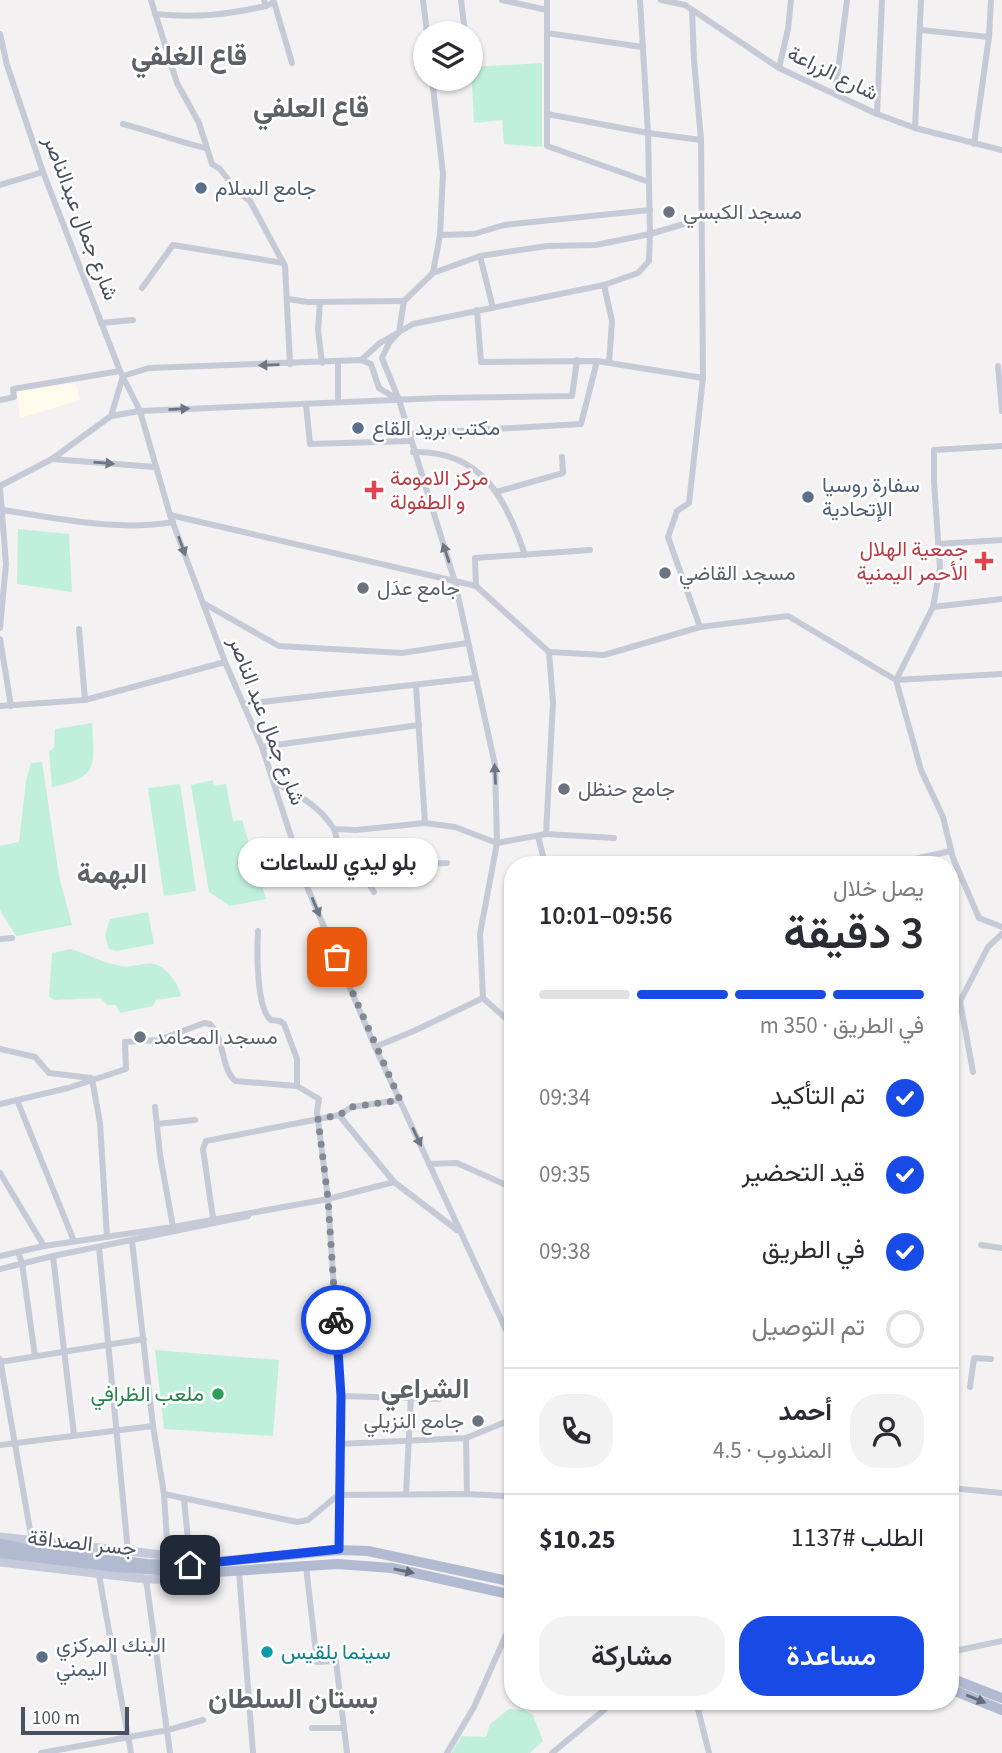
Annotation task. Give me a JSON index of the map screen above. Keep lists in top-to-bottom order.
{
  "streets": {
    "main road": ["جسر الصداقة"],
    "street": ["شارع الزراعة", "شارع جمال عبدالناصر", "شارع جمال عبد الناصر"]
  },
  "crossings": [
    ["شارع جمال عبدالناصر", "شارع جمال عبد الناصر"]
  ],
  "districts": [
    "قاع الغلفي",
    "قاع العلفي",
    "البهمة",
    "الشراعي",
    "بستان السلطان"
  ],
  "places": {
    "other": [
      "جامع السلام",
      "مسجد الكبسي",
      "مكتب بريد القاع",
      "سفارة روسيا الإتحادية",
      "مسجد القاضي",
      "جامع عدَل",
      "جامع حنظل",
      "بلو ليدي للساعات",
      "مسجد المحامد",
      "ملعب الظرافي",
      "جامع النزيلي",
      "سينما بلقيس",
      "البنك المركزي اليمني"
    ],
    "health": ["مركز الامومة و الطفولة", "جمعية الهلال الأحمر اليمنية"]
  },
  "scale_bar": "100 m",
  "page": {
    "bubble": "بلو ليدي للساعات",
    "heading": ["3 دقيقة", "يصل خلال", "09:56–10:01"],
    "panel": [
      "أحمد",
      "المندوب · 4.5",
      "الطلب #1137",
      "$10.25"
    ],
    "bar": "في الطريق · 350 m",
    "list": [
      ["تم التأكيد", "09:34"],
      ["قيد التحضير", "09:35"],
      ["في الطريق", "09:38"],
      "تم التوصيل"
    ],
    "buttons": ["مساعدة", "مشاركة"],
    "scale": "100 m"
  }
}
